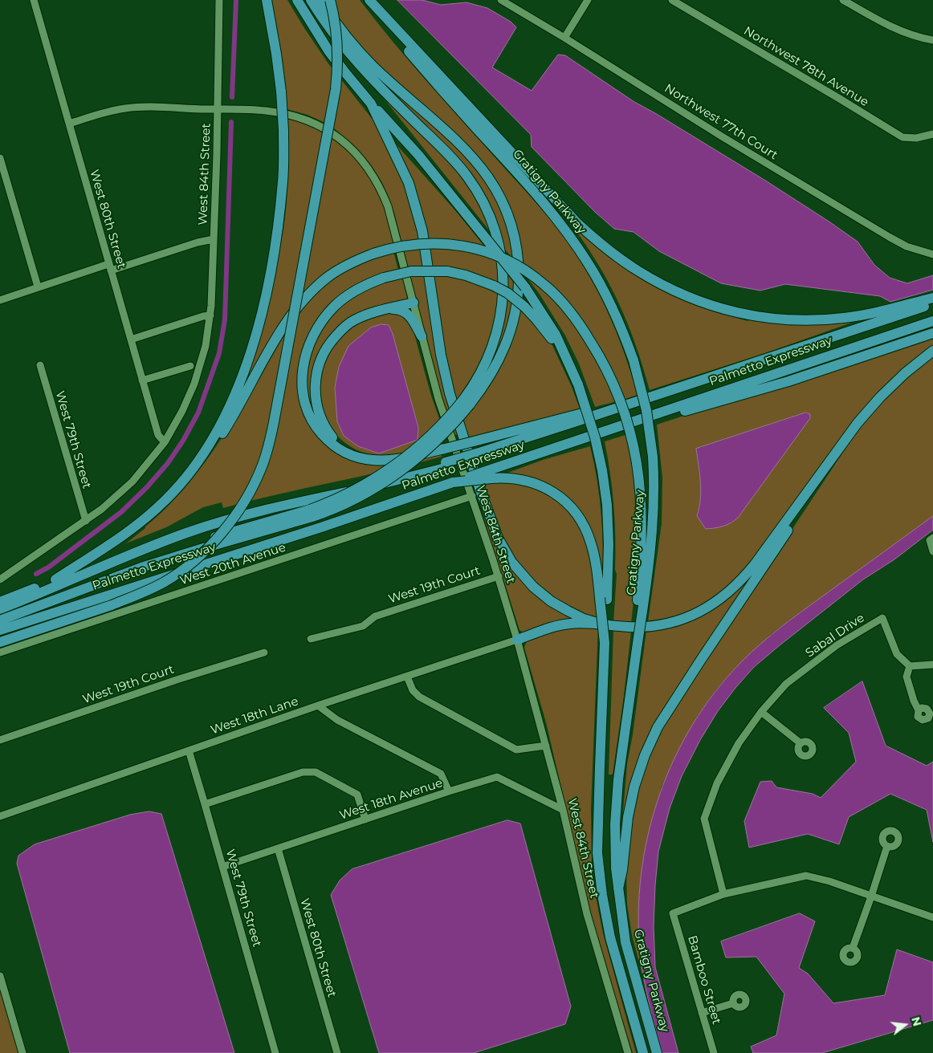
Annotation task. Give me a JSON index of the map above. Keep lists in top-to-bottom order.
{
  "streets": {
    "highway": ["Gratigny Parkway", "Palmetto Expressway"],
    "street": [
      "Northwest 78th Avenue",
      "Northwest 77th Court",
      "West 84th Street",
      "West 80th Street",
      "West 79th Street",
      "West 20th Avenue",
      "West 19th Court",
      "Sabal Drive",
      "West 18th Lane",
      "West 18th Avenue",
      "Bamboo Street"
    ]
  },
  "crossings": [
    ["West 84th Street", "West 20th Avenue"],
    ["West 84th Street", "West 19th Court"],
    ["West 84th Street", "West 18th Lane"],
    ["West 84th Street", "West 18th Avenue"],
    ["West 80th Street", "West 18th Avenue"],
    ["West 79th Street", "West 18th Lane"],
    ["West 79th Street", "West 18th Avenue"],
    ["Sabal Drive", "Bamboo Street"]
  ],
  "north": "right"
}
